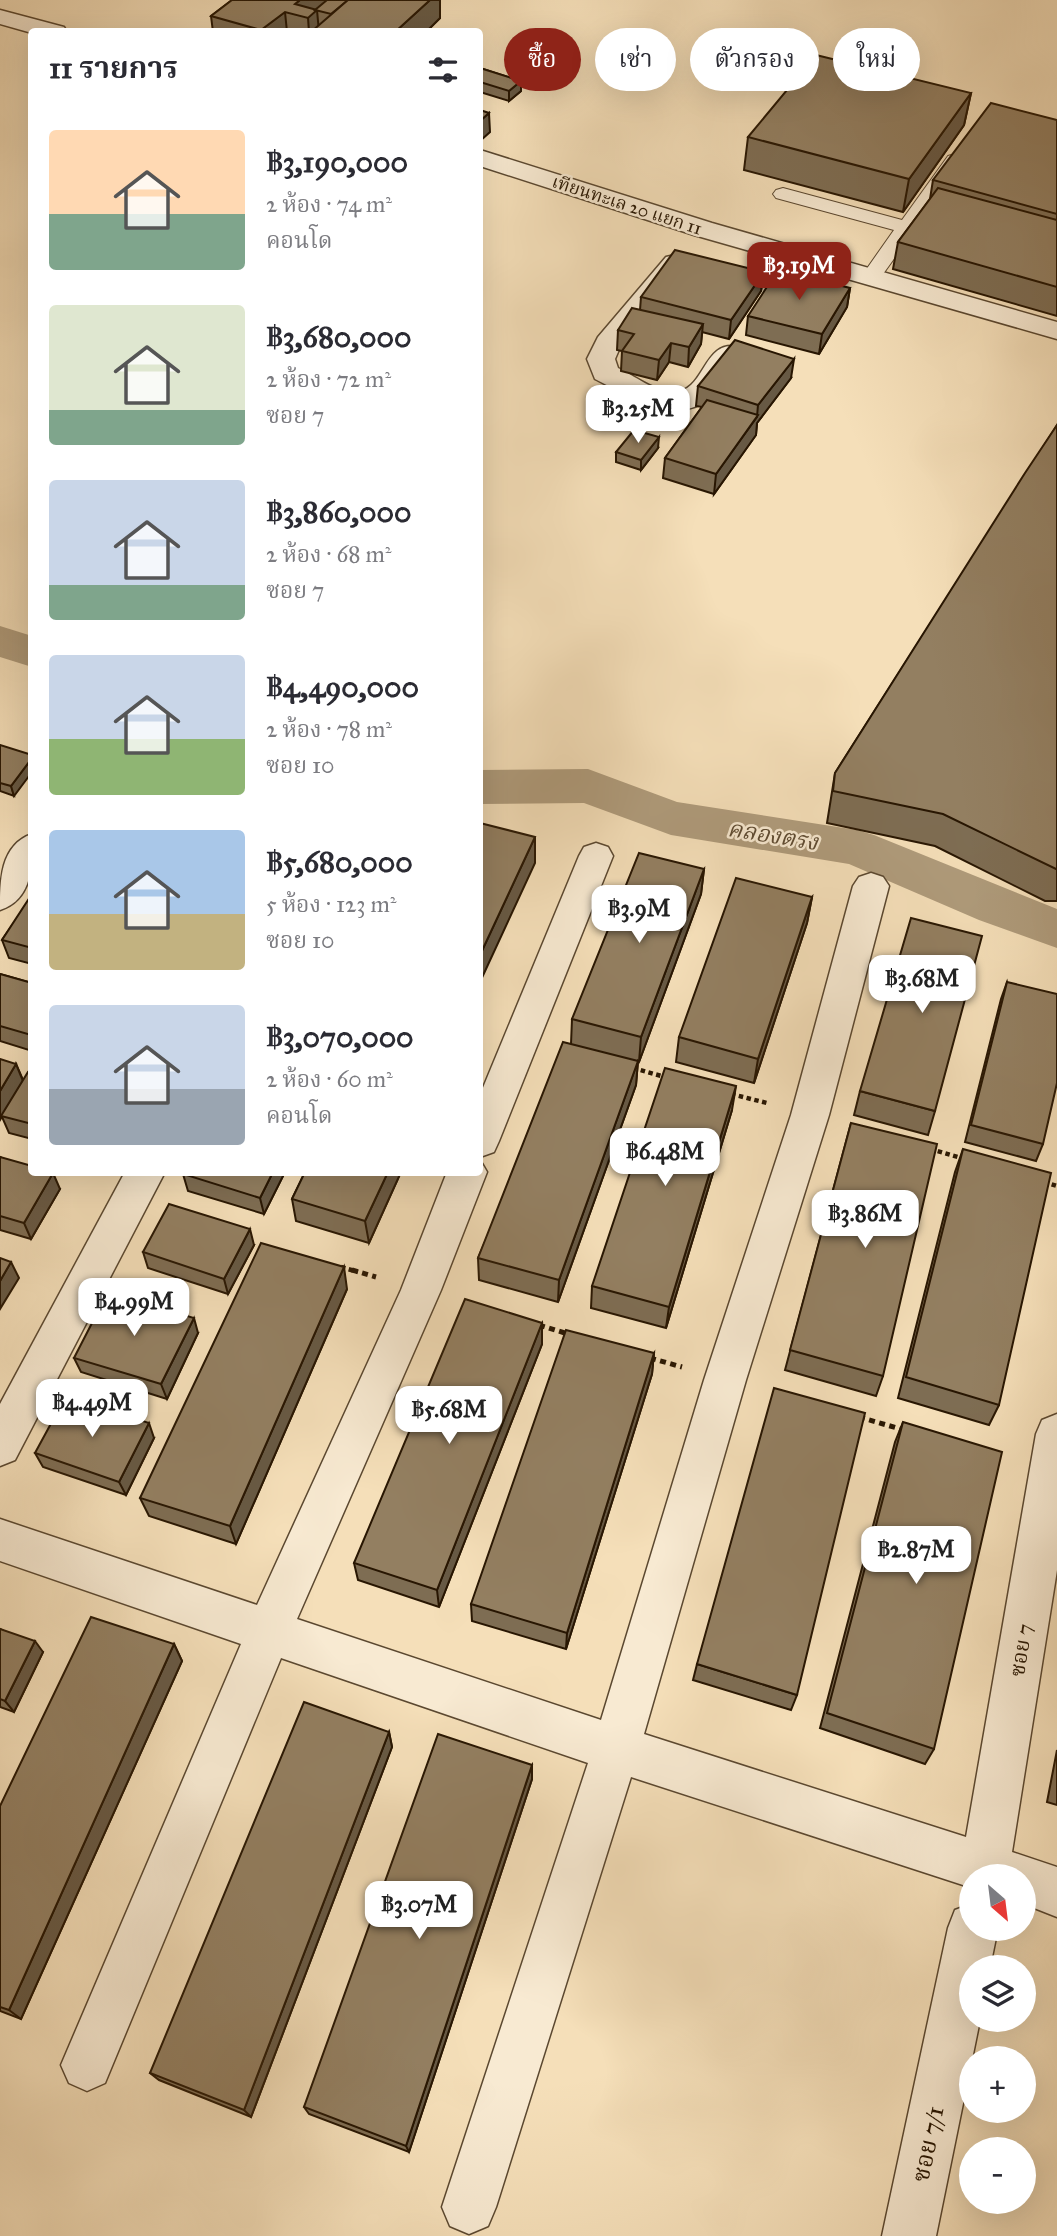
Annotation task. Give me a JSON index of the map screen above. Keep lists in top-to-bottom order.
{
  "streets": {
    "street": ["เทียนทะเล 20 แยก 11", "ซอย 7", "ซอย 7/1"]
  },
  "water": ["คลองตรง"],
  "north": "bottom right",
  "page": {
    "chip": [
      "ซื้อ",
      "เช่า",
      "ตัวกรอง",
      "ใหม่"
    ],
    "heading": "11 รายการ",
    "list": [
      {
        "name": "฿3,190,000",
        "note": "2 ห้อง · 74 m² · คอนโด"
      },
      {
        "name": "฿3,680,000",
        "note": "2 ห้อง · 72 m² · ซอย 7"
      },
      {
        "name": "฿3,860,000",
        "note": "2 ห้อง · 68 m² · ซอย 7"
      },
      {
        "name": "฿4,490,000",
        "note": "2 ห้อง · 78 m² · ซอย 10"
      },
      {
        "name": "฿5,680,000",
        "note": "5 ห้อง · 123 m² · ซอย 10"
      },
      {
        "name": "฿3,070,000",
        "note": "2 ห้อง · 60 m² · คอนโด"
      }
    ],
    "price": [
      "฿3.19M",
      "฿3.25M",
      "฿3.9M",
      "฿3.68M",
      "฿6.48M",
      "฿3.86M",
      "฿4.99M",
      "฿4.49M",
      "฿5.68M",
      "฿2.87M",
      "฿3.07M"
    ],
    "map_buttons": ["+", "−"]
  }
}
